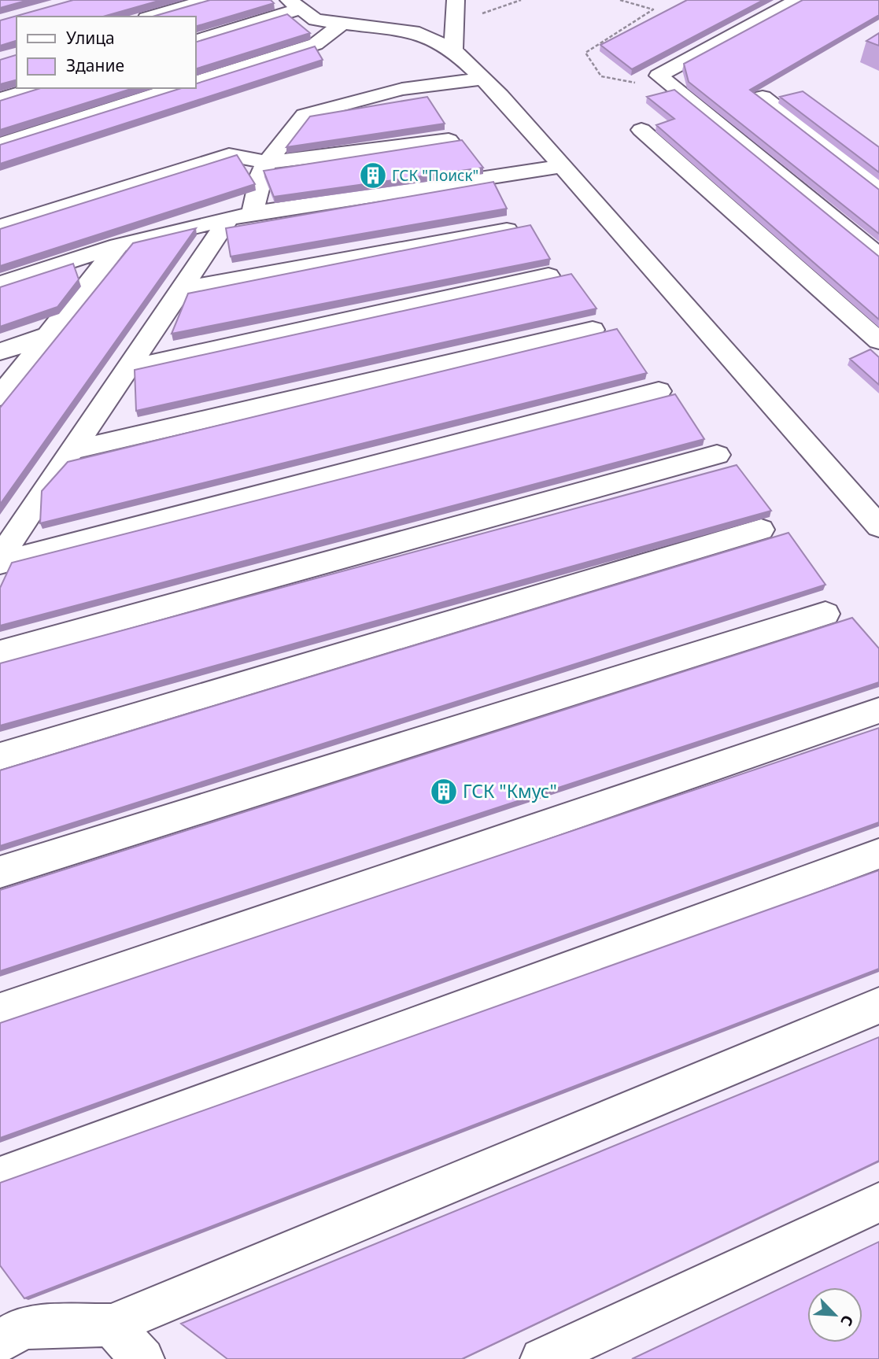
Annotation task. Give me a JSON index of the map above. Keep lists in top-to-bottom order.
{
  "places": {
    "building": ["ГСК \"Поиск\"", "ГСК \"Кмус\""]
  },
  "legend": ["Улица", "Здание"],
  "north": "bottom right"
}
